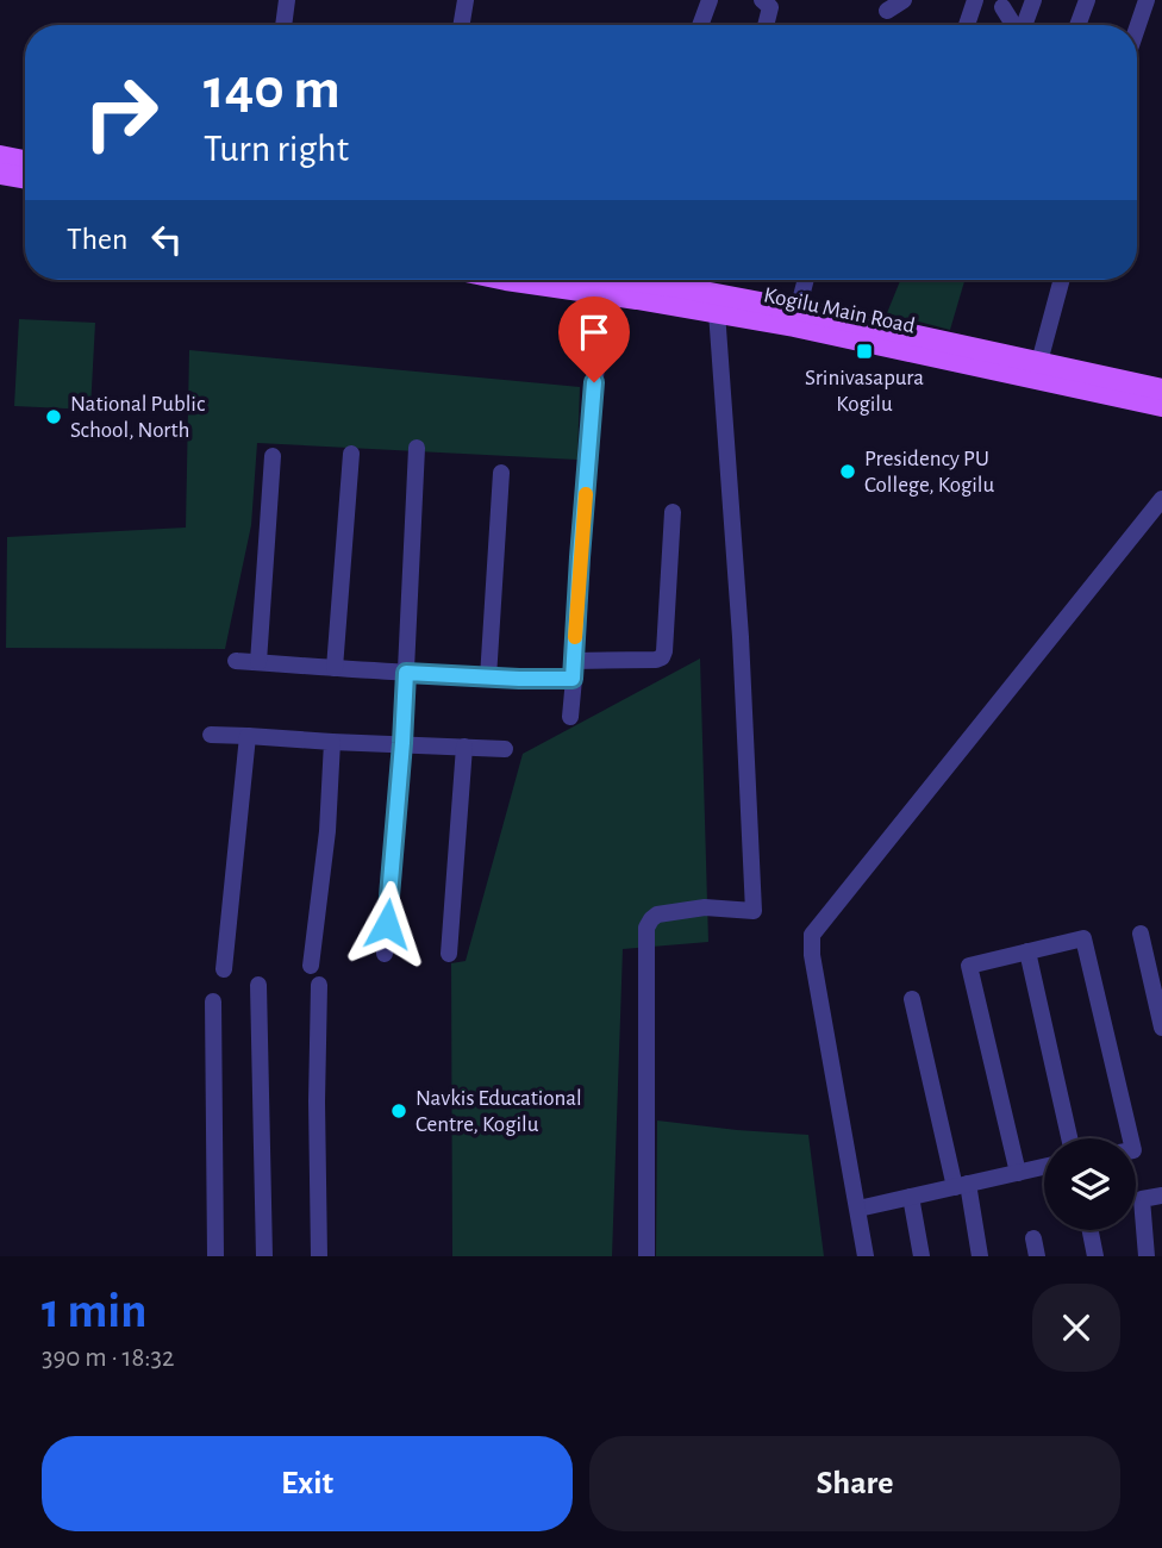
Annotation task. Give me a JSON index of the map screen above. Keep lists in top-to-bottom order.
{
  "streets": {
    "main road": ["Kogilu Main Road"]
  },
  "places": {
    "transit": ["Srinivasapura Kogilu"],
    "other": ["National Public School, North", "Presidency PU College, Kogilu", "Navkis Educational Centre, Kogilu"]
  },
  "page": {
    "turn": ["140 m", "Turn right"],
    "then": "Then",
    "heading": ["1 min", "390 m · 18:32"],
    "buttons": ["Exit", "Share"]
  }
}
